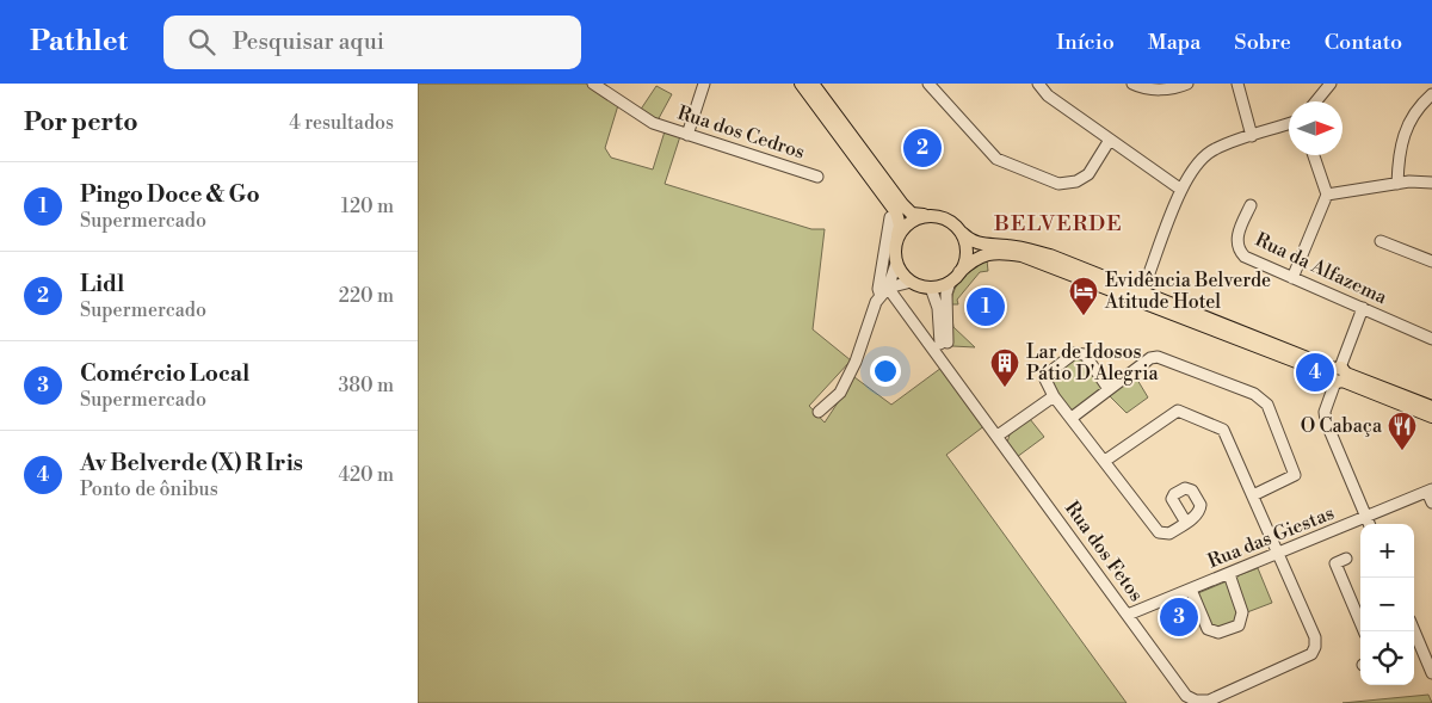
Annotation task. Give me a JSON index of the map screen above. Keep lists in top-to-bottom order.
{
  "streets": {
    "street": [
      "Rua dos Cedros",
      "Rua da Alfazema",
      "Rua das Giestas",
      "Rua dos Fetos"
    ]
  },
  "crossings": [
    ["Rua das Giestas", "Rua dos Fetos"]
  ],
  "districts": ["BELVERDE"],
  "places": {
    "hotel": ["Evidência Belverde Atitude Hotel"],
    "building": ["Lar de Idosos Pátio D'Alegria"],
    "restaurant": ["O Cabaça"]
  },
  "north": "right",
  "page": {
    "header": "Pathlet",
    "search": "Pesquisar aqui",
    "nav": [
      "Início",
      "Mapa",
      "Sobre",
      "Contato"
    ],
    "heading": ["Por perto", "4 resultados"],
    "pins": [
      "2",
      "1",
      "4",
      "3"
    ],
    "list": [
      {
        "mark": "1",
        "name": "Pingo Doce & Go",
        "note": "Supermercado",
        "value": "120 m"
      },
      {
        "mark": "2",
        "name": "Lidl",
        "note": "Supermercado",
        "value": "220 m"
      },
      {
        "mark": "3",
        "name": "Comércio Local",
        "note": "Supermercado",
        "value": "380 m"
      },
      {
        "mark": "4",
        "name": "Av Belverde (X) R Iris",
        "note": "Ponto de ônibus",
        "value": "420 m"
      }
    ],
    "map_buttons": ["+", "−"]
  }
}
